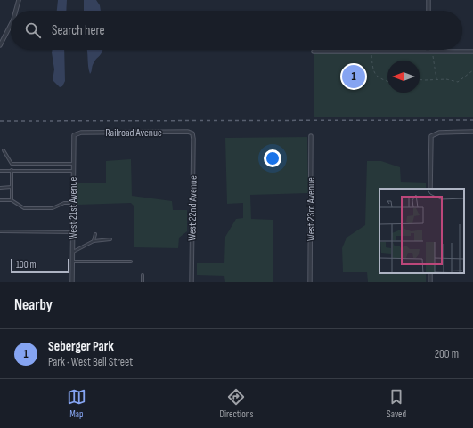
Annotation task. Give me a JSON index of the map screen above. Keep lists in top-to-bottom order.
{
  "streets": {
    "street": [
      "Railroad Avenue",
      "West 21st Avenue",
      "West 22nd Avenue",
      "West 23rd Avenue"
    ]
  },
  "crossings": [
    ["Railroad Avenue", "West 21st Avenue"],
    ["Railroad Avenue", "West 22nd Avenue"]
  ],
  "scale_bar": "100 m",
  "north": "left",
  "page": {
    "search": "Search here",
    "pins": "1",
    "scale": "100 m",
    "heading": "Nearby",
    "list": [
      {
        "mark": "1",
        "name": "Seberger Park",
        "note": "Park · West Bell Street",
        "value": "200 m"
      }
    ],
    "nav": ["Map", "Directions", "Saved"]
  }
}
